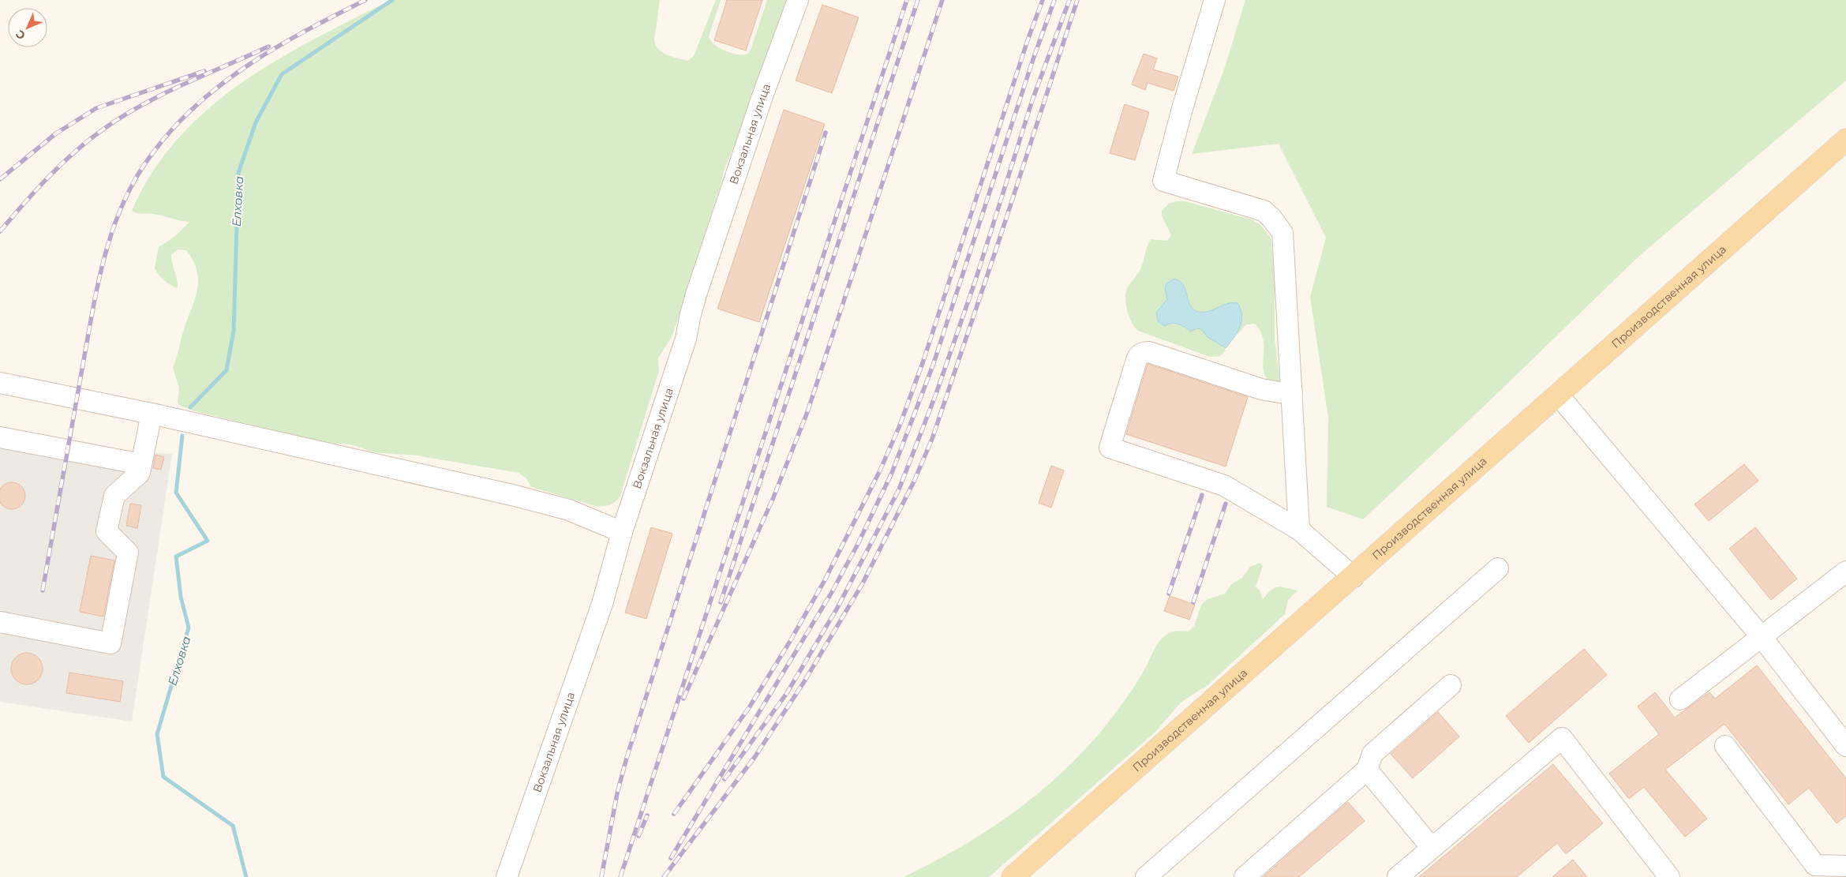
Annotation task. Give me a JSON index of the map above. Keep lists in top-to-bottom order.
{
  "streets": {
    "main road": ["Производственная улица"],
    "street": ["Вокзальная улица"]
  },
  "water": ["Елховка"],
  "north": "bottom left"
}
